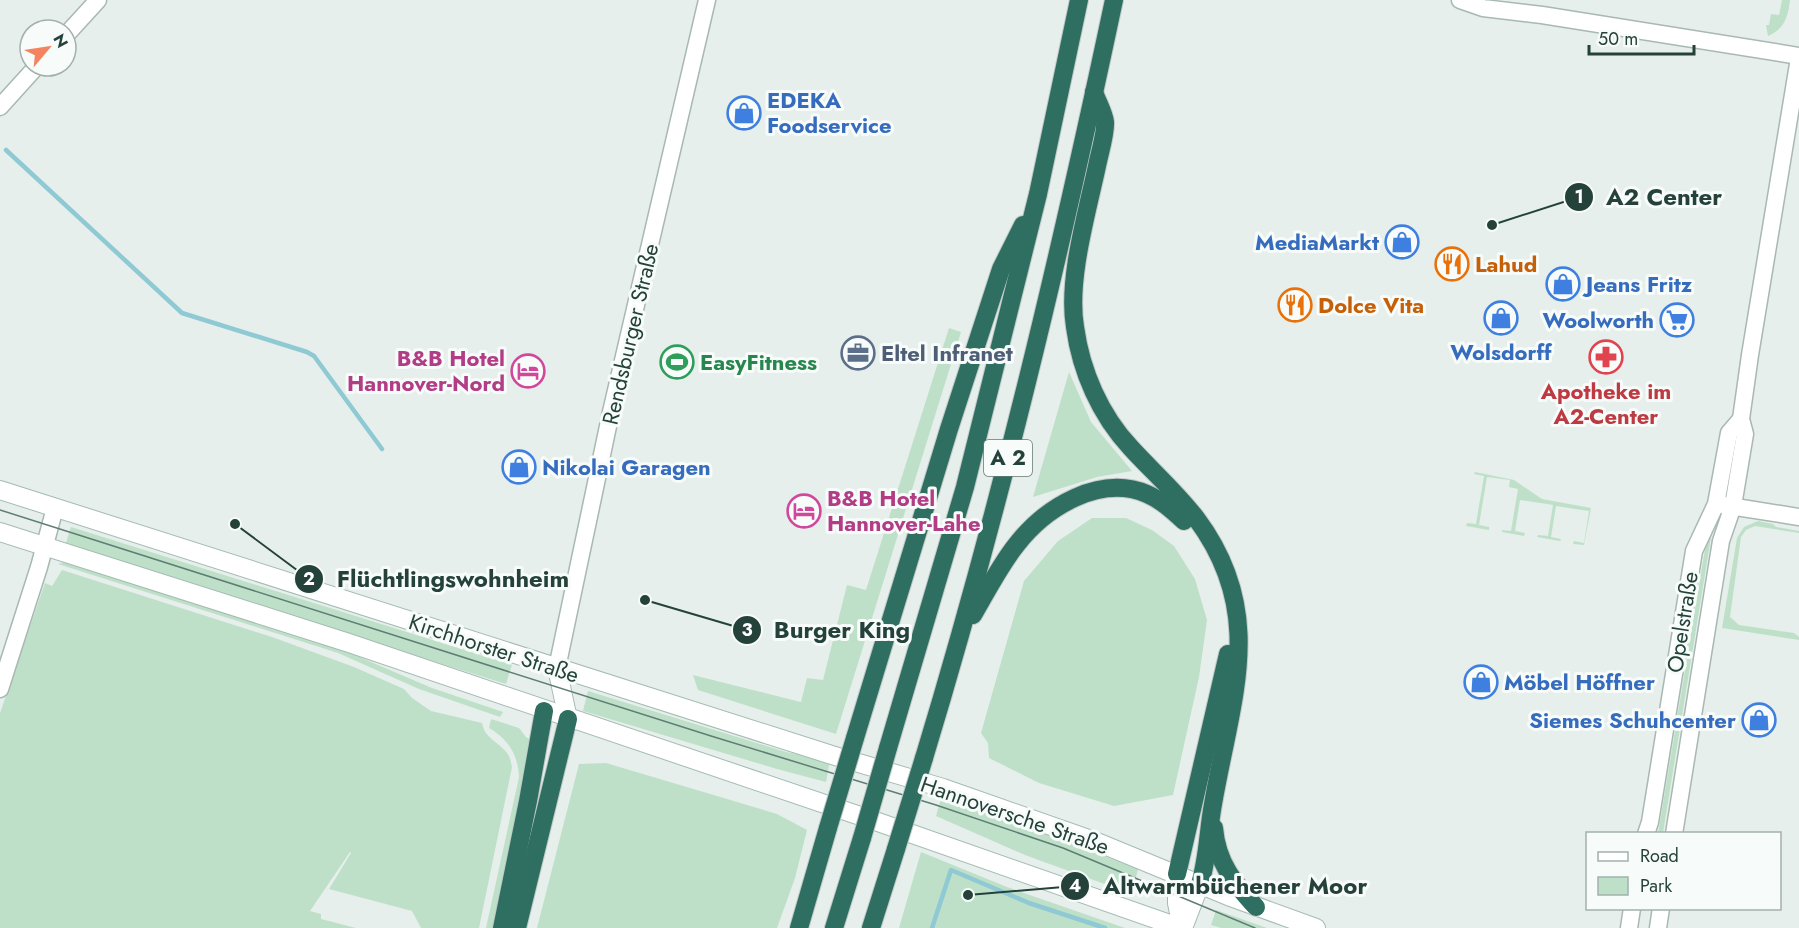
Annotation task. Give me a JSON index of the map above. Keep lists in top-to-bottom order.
{
  "streets": {
    "highway": ["A 2"],
    "main road": ["Kirchhorster Straße", "Hannoversche Straße"],
    "street": ["Rendsburger Straße", "Opelstraße"]
  },
  "crossings": [
    ["Rendsburger Straße", "Kirchhorster Straße"],
    ["Kirchhorster Straße", "Hannoversche Straße"]
  ],
  "places": {
    "shop": [
      "EDEKA Foodservice",
      "MediaMarkt",
      "Jeans Fritz",
      "Wolsdorff",
      "Nikolai Garagen",
      "Möbel Höffner",
      "Siemes Schuhcenter"
    ],
    "other": [
      "A2 Center",
      "Flüchtlingswohnheim",
      "Burger King",
      "Altwarmbüchener Moor"
    ],
    "restaurant": ["Lahud", "Dolce Vita"],
    "supermarket": ["Woolworth"],
    "office": ["Eltel Infranet"],
    "pharmacy": ["Apotheke im A2-Center"],
    "sports": ["EasyFitness"],
    "hotel": ["B&B Hotel Hannover-Nord", "B&B Hotel Hannover-Lahe"]
  },
  "legend": ["Road", "Park"],
  "scale_bar": "50 m",
  "north": "top right"
}
